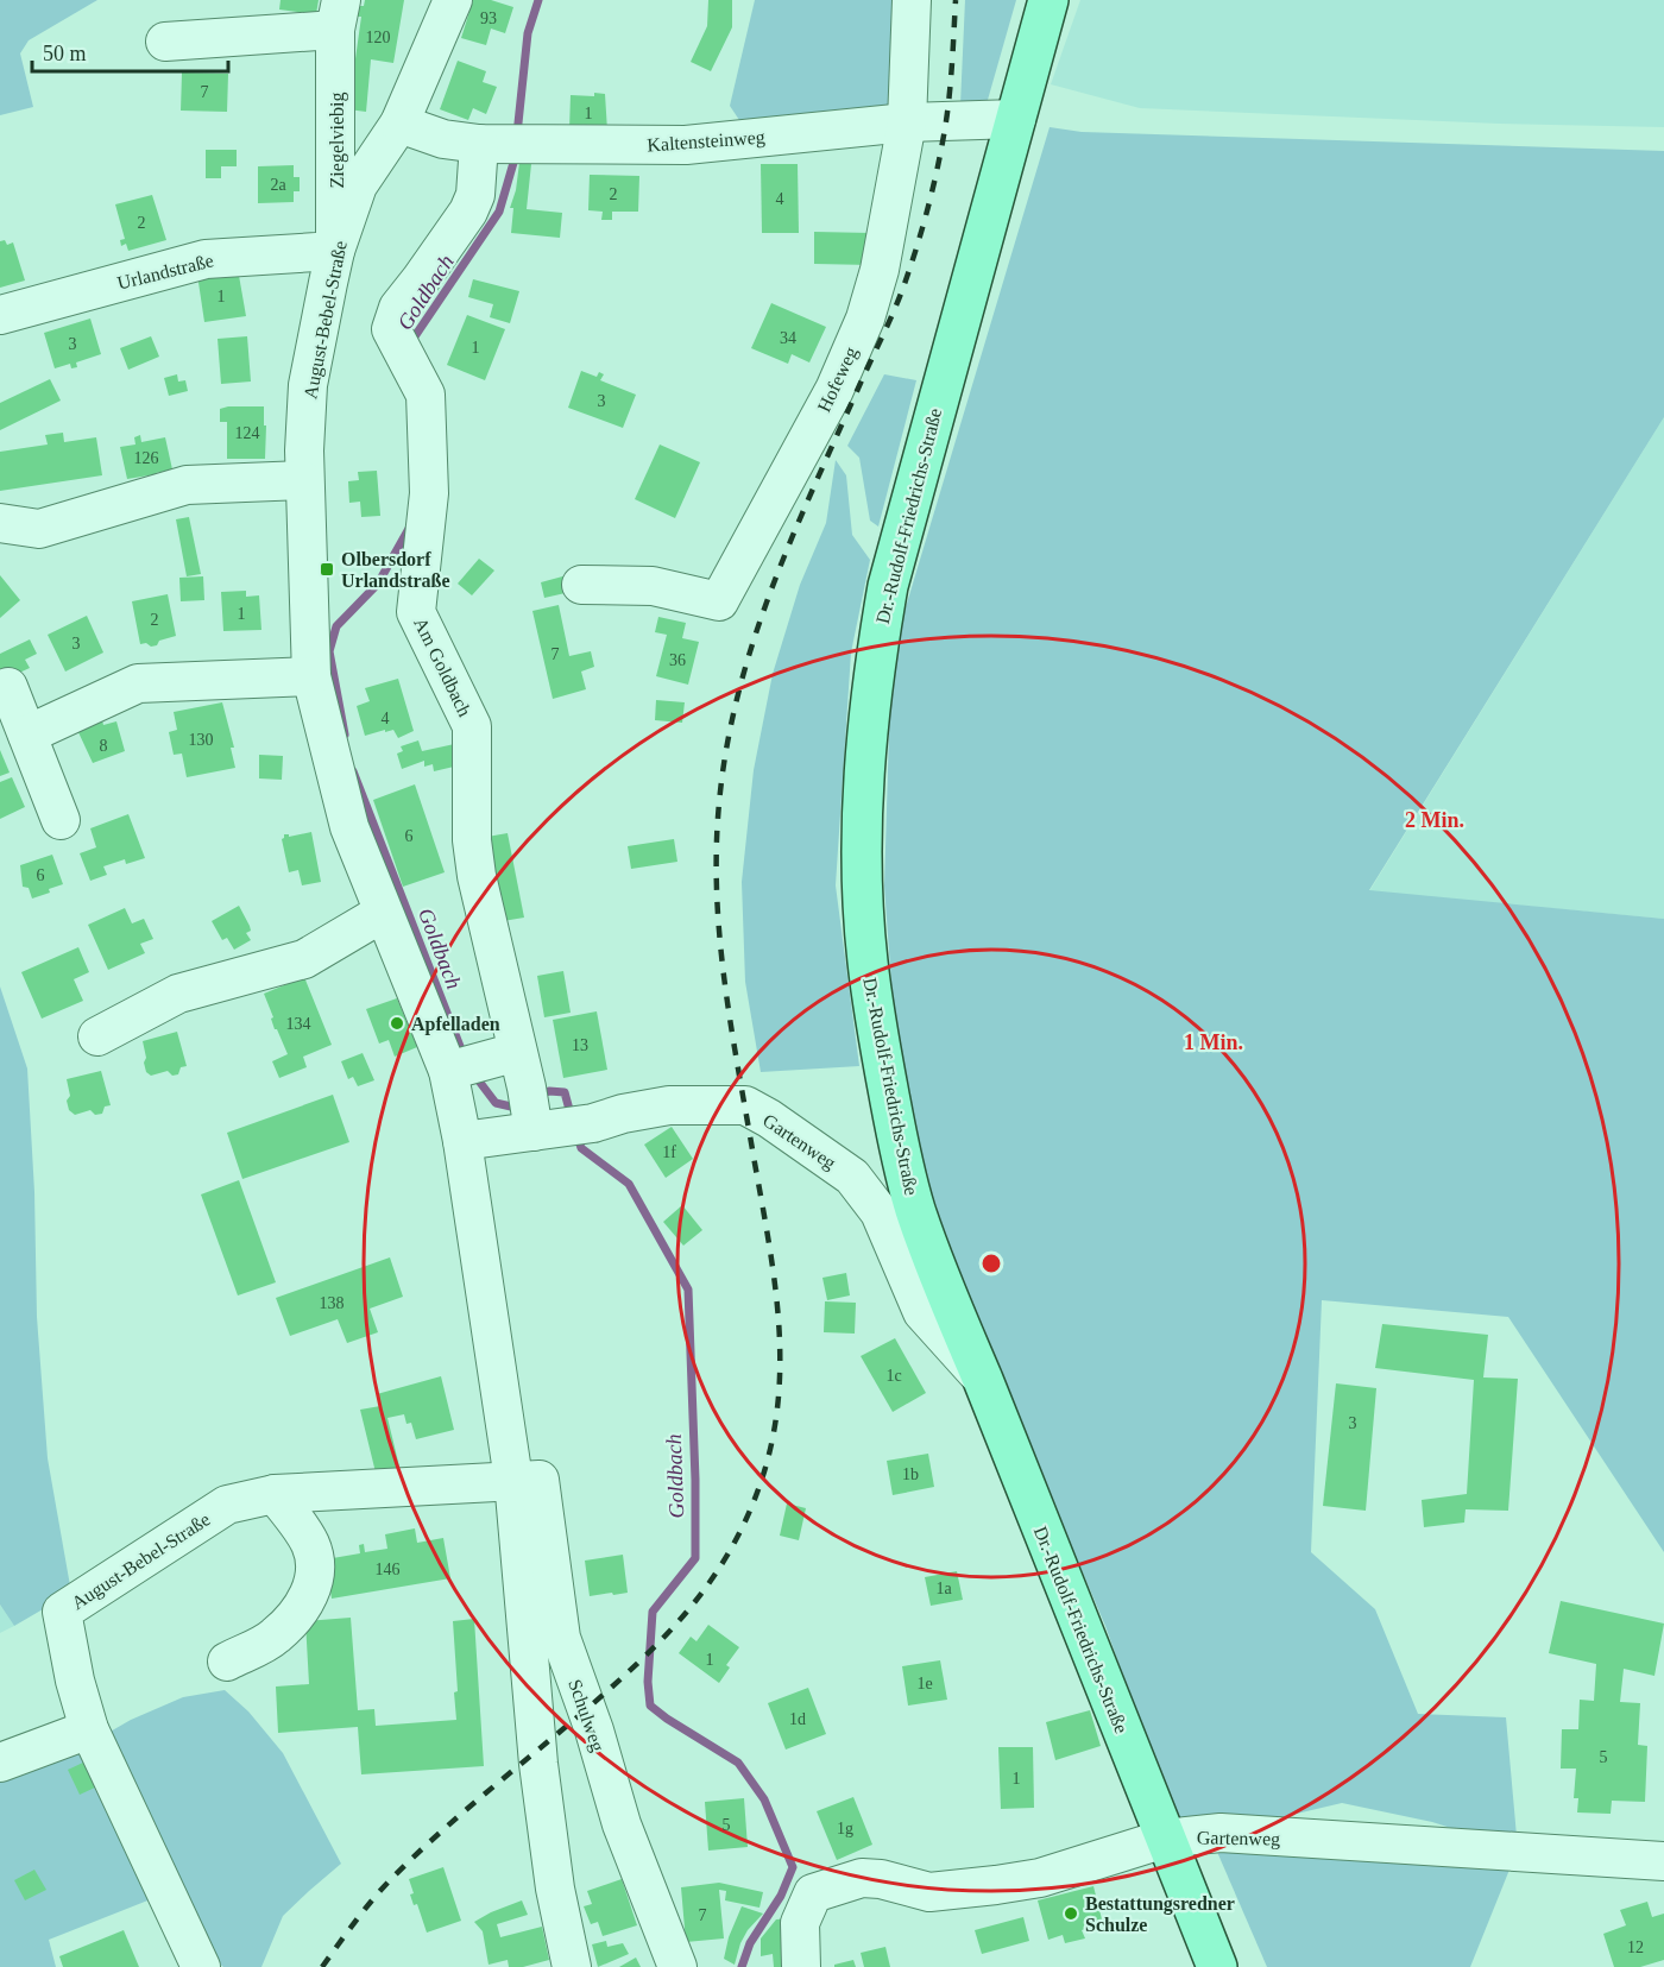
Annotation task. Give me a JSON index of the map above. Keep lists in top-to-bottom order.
{
  "streets": {
    "main road": ["Dr.-Rudolf-Friedrichs-Straße"],
    "street": [
      "Ziegelviebig",
      "Kaltensteinweg",
      "Urlandstraße",
      "August-Bebel-Straße",
      "Hofeweg",
      "Am Goldbach",
      "Gartenweg",
      "Schulweg"
    ]
  },
  "crossings": [
    ["Ziegelviebig", "Urlandstraße"],
    ["Ziegelviebig", "August-Bebel-Straße"],
    ["Kaltensteinweg", "August-Bebel-Straße"],
    ["Kaltensteinweg", "Hofeweg"],
    ["Kaltensteinweg", "Dr.-Rudolf-Friedrichs-Straße"],
    ["Kaltensteinweg", "Am Goldbach"],
    ["Urlandstraße", "August-Bebel-Straße"],
    ["August-Bebel-Straße", "Gartenweg"],
    ["August-Bebel-Straße", "Schulweg"],
    ["Dr.-Rudolf-Friedrichs-Straße", "Gartenweg"],
    ["Am Goldbach", "Gartenweg"]
  ],
  "water": ["Goldbach"],
  "places": {
    "transit": ["Olbersdorf Urlandstraße"],
    "other": ["Apfelladen", "Bestattungsredner Schulze"]
  },
  "house_numbers": [
    "93",
    "120",
    "7",
    "1",
    "2a",
    "2",
    "4",
    "2",
    "1",
    "34",
    "3",
    "1",
    "3",
    "124",
    "126",
    "1",
    "2",
    "3",
    "7",
    "36",
    "4",
    "130",
    "8",
    "6",
    "6",
    "134",
    "13",
    "1f",
    "138",
    "1c",
    "3",
    "1b",
    "146",
    "1a",
    "1",
    "1e",
    "1d",
    "5",
    "1",
    "5",
    "1g",
    "7",
    "12"
  ],
  "scale_bar": "50 m",
  "rings": ["2 Min.", "1 Min."]
}
